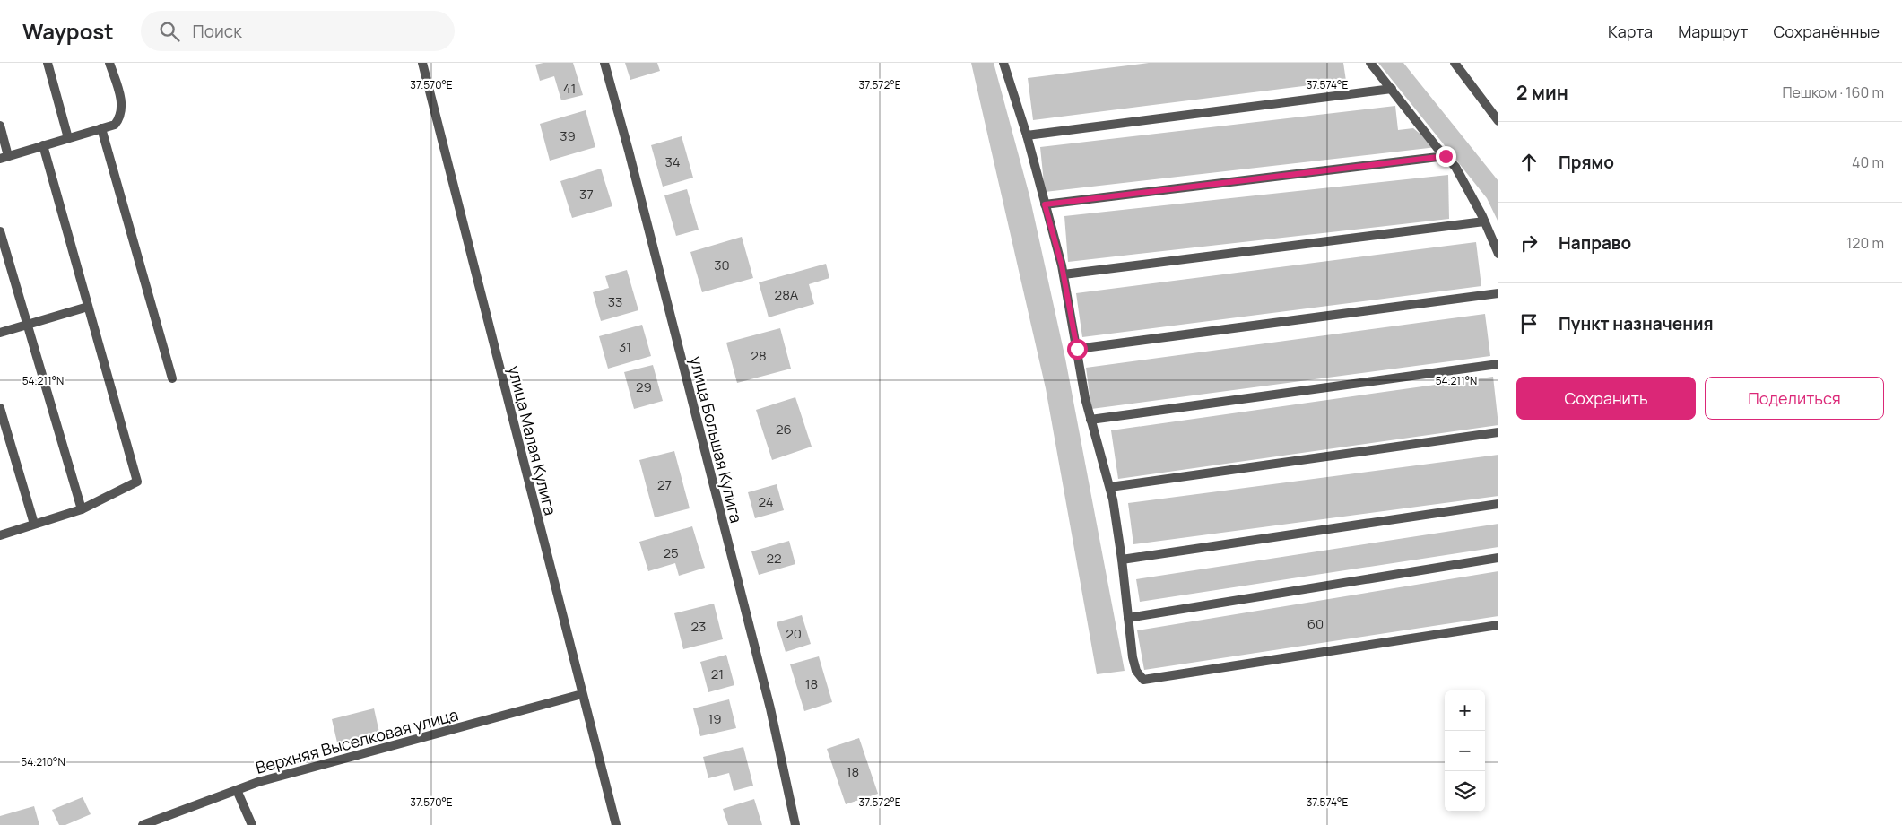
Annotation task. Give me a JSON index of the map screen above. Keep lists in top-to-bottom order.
{
  "streets": {
    "street": ["улица Большая Кулига", "улица Малая Кулига", "Верхняя Выселковая улица"]
  },
  "crossings": [
    ["улица Малая Кулига", "Верхняя Выселковая улица"]
  ],
  "house_numbers": [
    "41",
    "39",
    "34",
    "37",
    "30",
    "28А",
    "33",
    "31",
    "28",
    "29",
    "26",
    "27",
    "24",
    "25",
    "22",
    "60",
    "23",
    "20",
    "21",
    "18",
    "19",
    "18"
  ],
  "page": {
    "header": "Waypost",
    "search": "Поиск",
    "nav": ["Карта", "Маршрут", "Сохранённые"],
    "heading": ["2 мин", "Пешком · 160 m"],
    "list": [
      ["Прямо", "40 m"],
      ["Направо", "120 m"],
      "Пункт назначения"
    ],
    "buttons": ["Сохранить", "Поделиться"],
    "map_buttons": ["+", "−"]
  },
  "coordinates": [
    "37.570°E",
    "37.572°E",
    "37.574°E",
    "54.211°N",
    "54.210°N"
  ]
}
